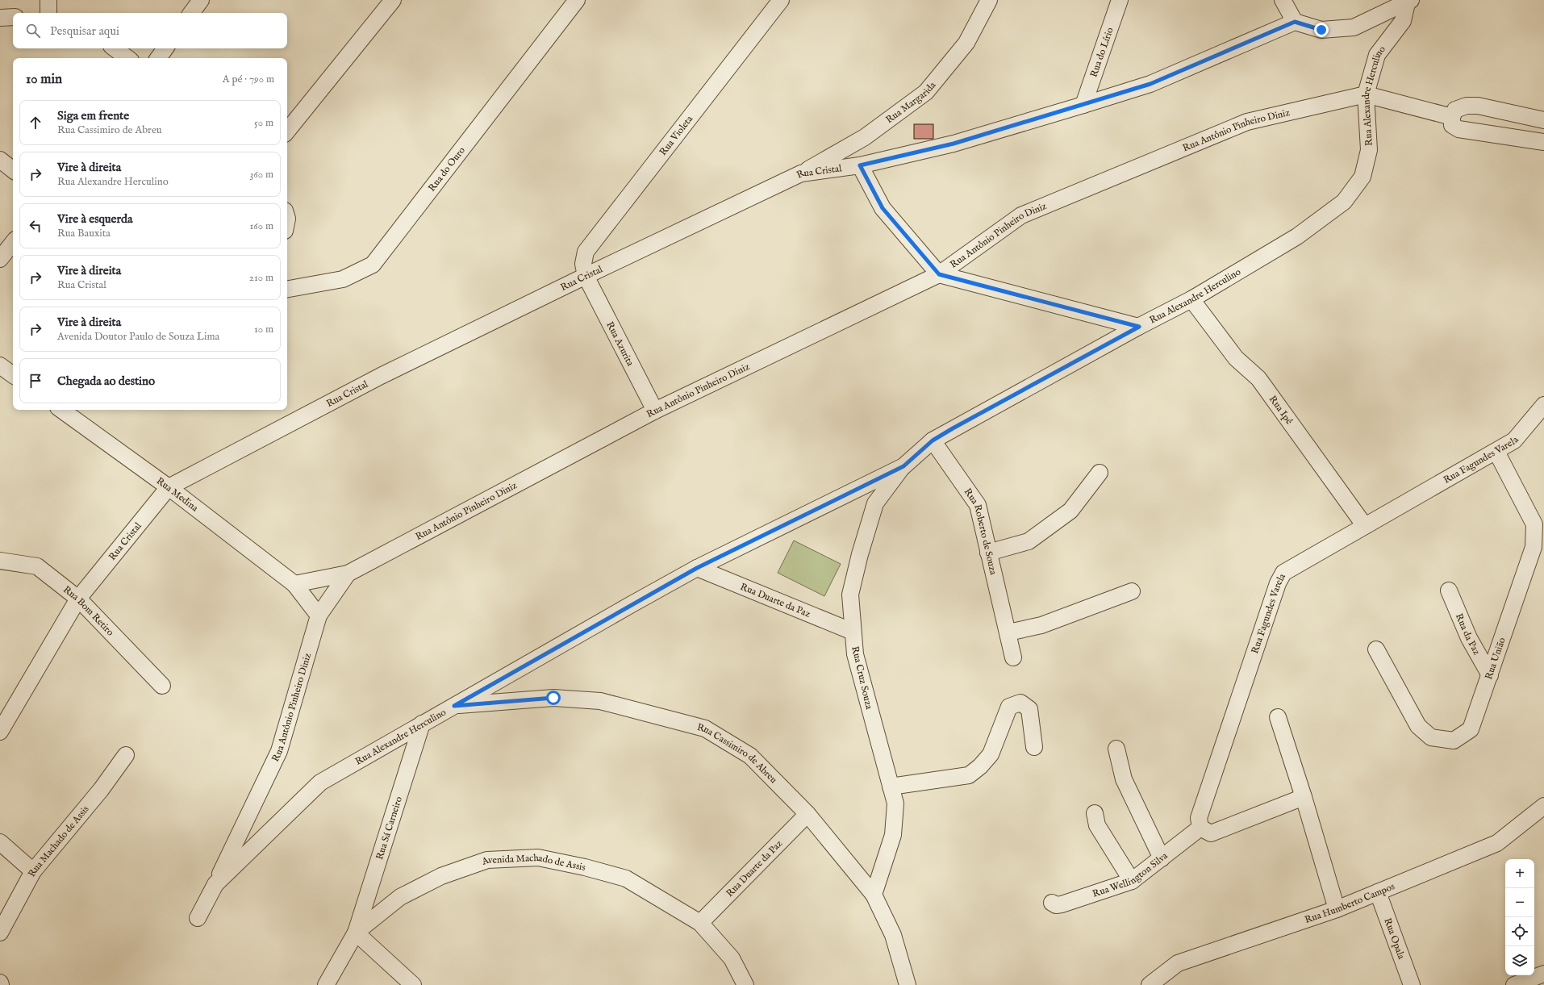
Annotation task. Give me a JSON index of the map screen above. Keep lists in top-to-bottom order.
{
  "streets": {
    "street": [
      "Rua do Lírio",
      "Rua Alexandre Herculino",
      "Rua Margarida",
      "Rua Antônio Pinheiro Diniz",
      "Rua Violeta",
      "Rua do Ouro",
      "Rua Cristal",
      "Rua Azurita",
      "Rua Ipê",
      "Rua Fagundes Varela",
      "Rua Medina",
      "Rua Roberto de Souza",
      "Rua Duarte da Paz",
      "Rua Bom Retiro",
      "Rua da Paz",
      "Rua União",
      "Rua Cruz Souza",
      "Rua Cassimiro de Abreu",
      "Rua Sá Carneiro",
      "Rua Machado de Assis",
      "Avenida Machado de Assis",
      "Rua Wellington Silva",
      "Rua Humberto Campos",
      "Rua Opala"
    ]
  },
  "crossings": [
    ["Rua do Lírio", "Rua Cristal"],
    ["Rua Alexandre Herculino", "Rua Antônio Pinheiro Diniz"],
    ["Rua Alexandre Herculino", "Rua Ipê"],
    ["Rua Alexandre Herculino", "Rua Roberto de Souza"],
    ["Rua Alexandre Herculino", "Rua Duarte da Paz"],
    ["Rua Alexandre Herculino", "Rua Cruz Souza"],
    ["Rua Alexandre Herculino", "Rua Cassimiro de Abreu"],
    ["Rua Alexandre Herculino", "Rua Sá Carneiro"],
    ["Rua Margarida", "Rua Cristal"],
    ["Rua Antônio Pinheiro Diniz", "Rua Azurita"],
    ["Rua Antônio Pinheiro Diniz", "Rua Medina"],
    ["Rua Violeta", "Rua Cristal"],
    ["Rua Violeta", "Rua Azurita"],
    ["Rua Cristal", "Rua Azurita"],
    ["Rua Cristal", "Rua Medina"],
    ["Rua Cristal", "Rua Bom Retiro"],
    ["Rua Ipê", "Rua Fagundes Varela"],
    ["Rua Fagundes Varela", "Rua União"],
    ["Rua Fagundes Varela", "Rua Wellington Silva"],
    ["Rua Duarte da Paz", "Rua Cruz Souza"],
    ["Rua Duarte da Paz", "Rua Cassimiro de Abreu"],
    ["Rua Duarte da Paz", "Avenida Machado de Assis"],
    ["Rua da Paz", "Rua União"],
    ["Rua Cruz Souza", "Rua Cassimiro de Abreu"],
    ["Rua Sá Carneiro", "Avenida Machado de Assis"],
    ["Rua Humberto Campos", "Rua Opala"]
  ],
  "page": {
    "search": "Pesquisar aqui",
    "heading": ["10 min", "A pé · 790 m"],
    "list": [
      ["Siga em frente", "Rua Cassimiro de Abreu", "50 m"],
      ["Vire à direita", "Rua Alexandre Herculino", "360 m"],
      ["Vire à esquerda", "Rua Bauxita", "160 m"],
      ["Vire à direita", "Rua Cristal", "210 m"],
      ["Vire à direita", "Avenida Doutor Paulo de Souza Lima", "10 m"],
      "Chegada ao destino"
    ],
    "map_buttons": ["+", "−"]
  }
}
